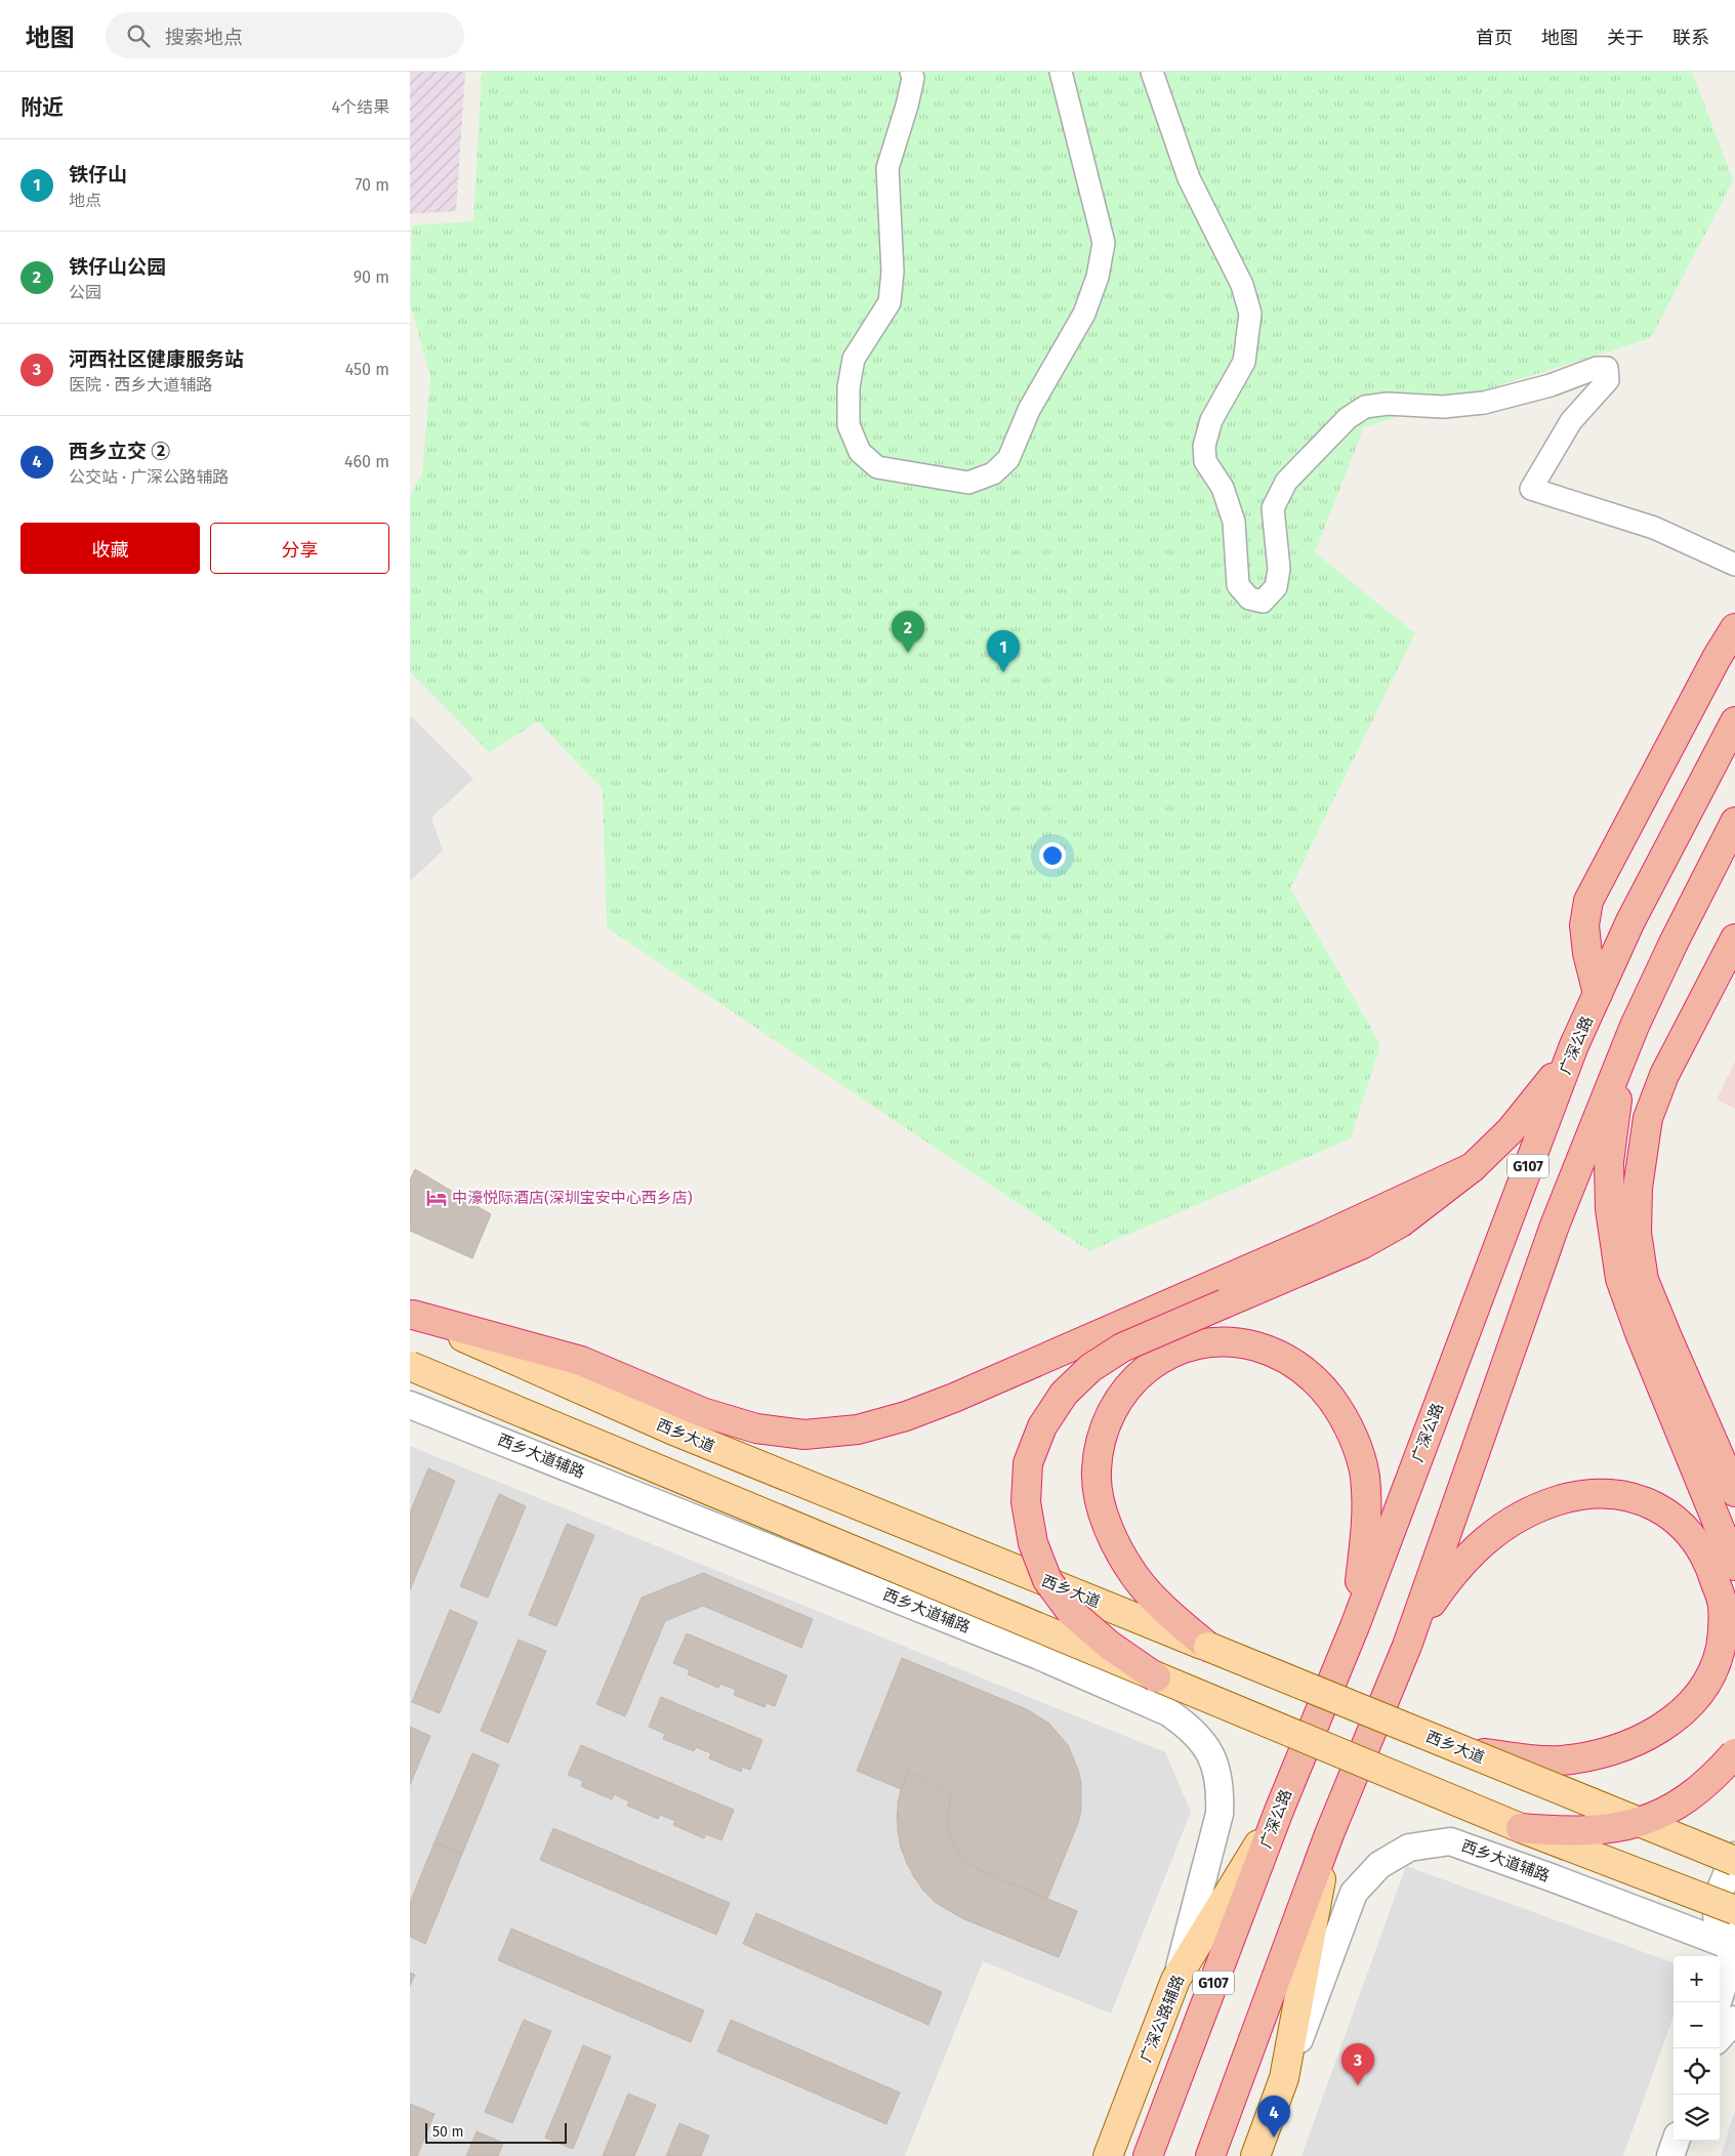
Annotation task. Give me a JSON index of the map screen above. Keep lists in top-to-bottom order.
{
  "streets": {
    "highway": ["广深公路", "G107"],
    "main road": ["西乡大道", "广深公路辅路"],
    "street": ["西乡大道辅路"]
  },
  "crossings": [
    ["广深公路", "广深公路辅路"],
    ["西乡大道辅路", "广深公路辅路"]
  ],
  "places": {
    "hotel": ["中濠悦际酒店(深圳宝安中心西乡店)"]
  },
  "scale_bar": "50 m",
  "page": {
    "header": "地图",
    "search": "搜索地点",
    "nav": [
      "首页",
      "地图",
      "关于",
      "联系"
    ],
    "heading": ["附近", "4个结果"],
    "list": [
      {
        "mark": "1",
        "name": "铁仔山",
        "note": "地点",
        "value": "70 m"
      },
      {
        "mark": "2",
        "name": "铁仔山公园",
        "note": "公园",
        "value": "90 m"
      },
      {
        "mark": "3",
        "name": "河西社区健康服务站",
        "note": "医院 · 西乡大道辅路",
        "value": "450 m"
      },
      {
        "mark": "4",
        "name": "西乡立交 ②",
        "note": "公交站 · 广深公路辅路",
        "value": "460 m"
      }
    ],
    "buttons": ["收藏", "分享"],
    "pins": [
      "2",
      "1",
      "3",
      "4"
    ],
    "map_buttons": ["+", "−"],
    "scale": "50 m"
  }
}
